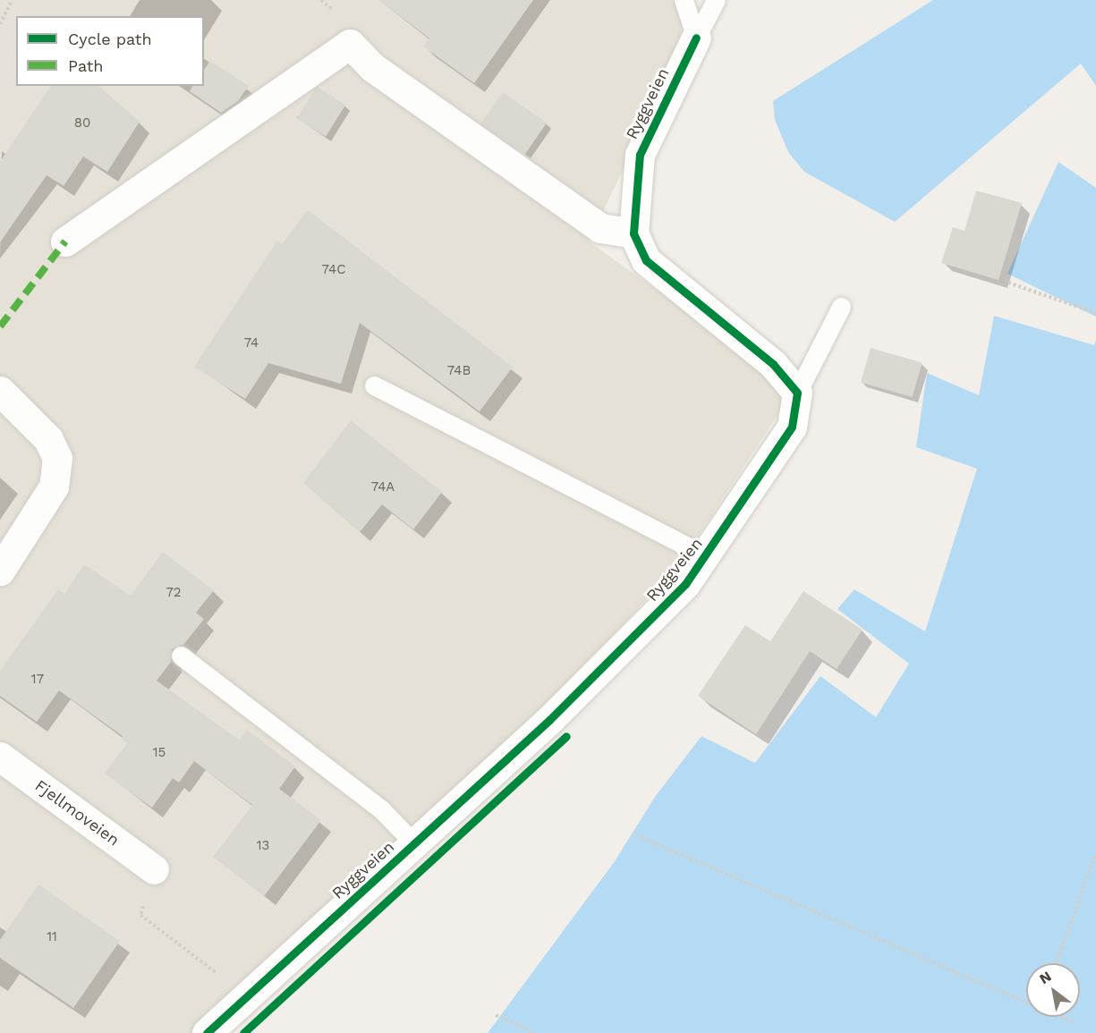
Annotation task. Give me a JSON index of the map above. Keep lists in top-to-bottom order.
{
  "streets": {
    "street": ["Ryggveien", "Fjellmoveien"]
  },
  "house_numbers": [
    "80",
    "74C",
    "74",
    "74B",
    "74A",
    "72",
    "17",
    "15",
    "13",
    "11"
  ],
  "legend": ["Cycle path", "Path"],
  "north": "top left"
}
